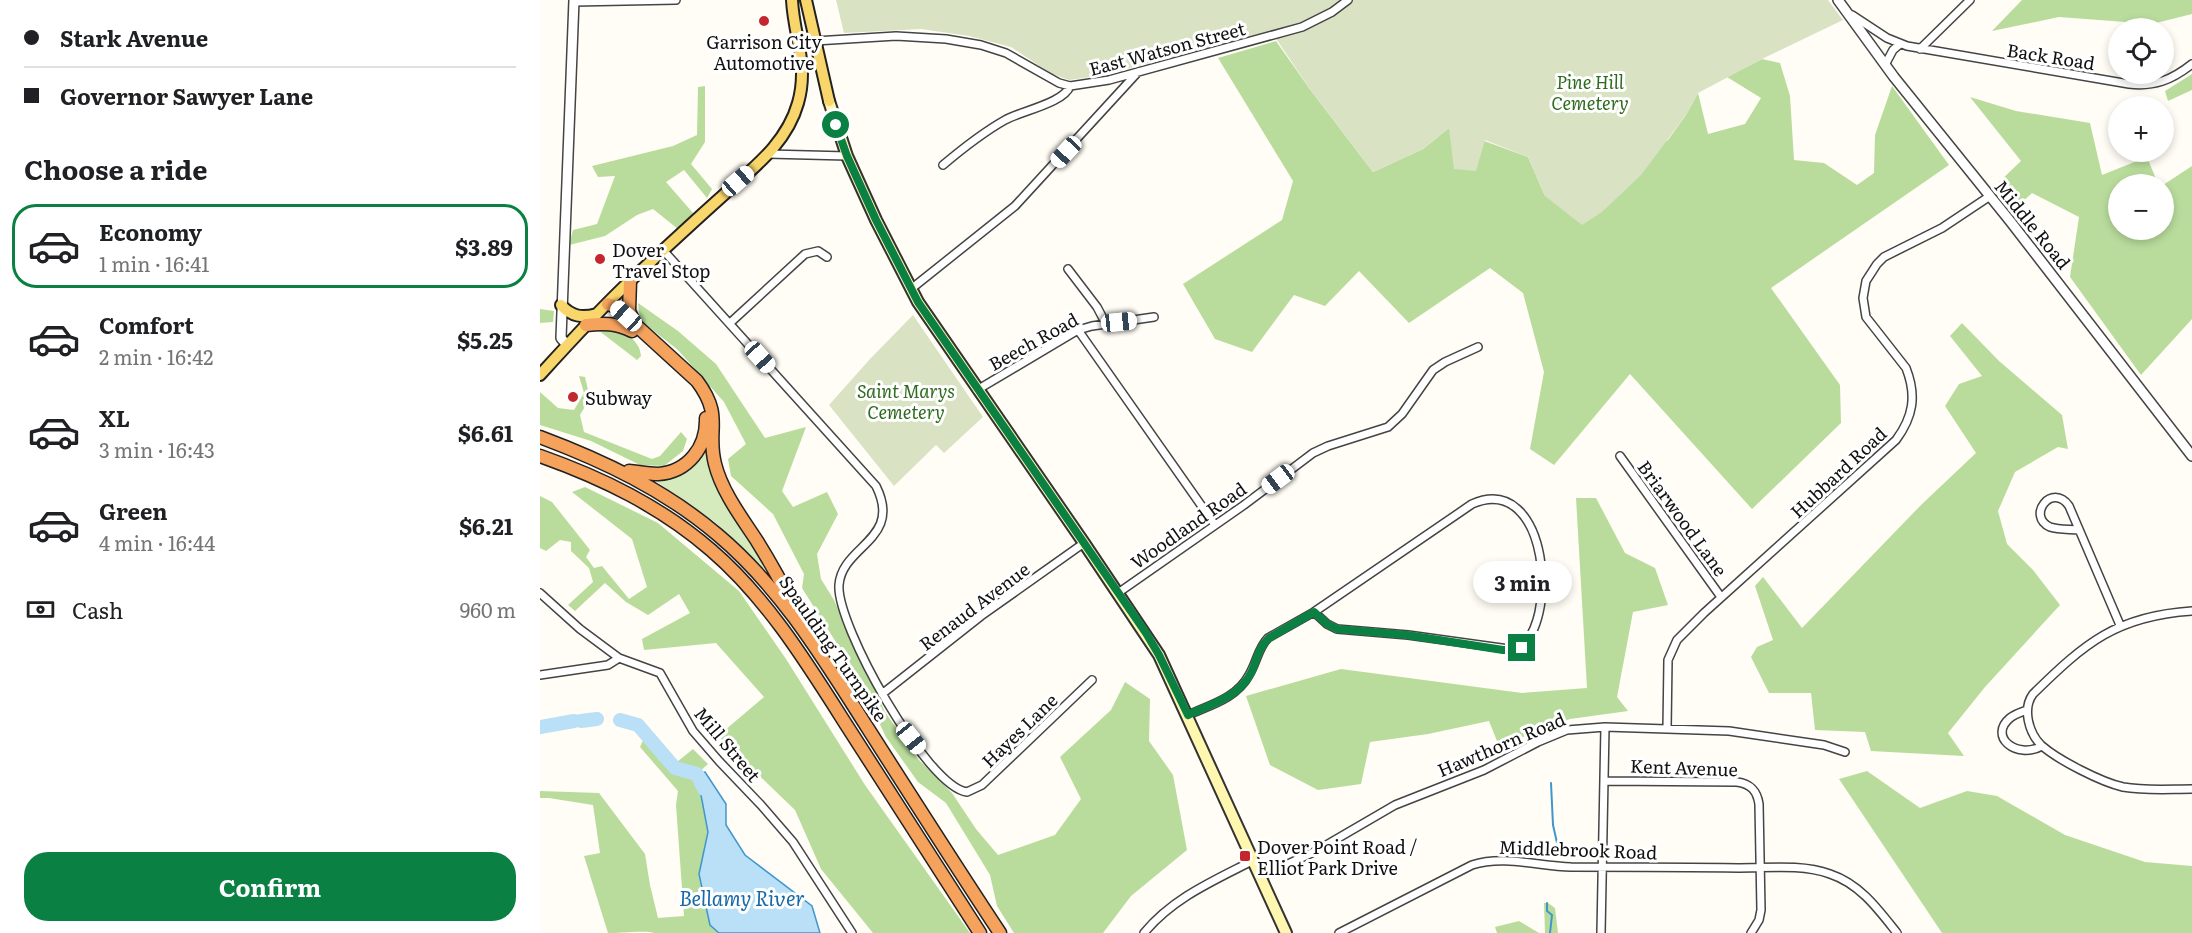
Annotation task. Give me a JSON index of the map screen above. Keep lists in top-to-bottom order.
{
  "streets": {
    "highway": ["Spaulding Turnpike"],
    "street": [
      "East Watson Street",
      "Back Road",
      "Middle Road",
      "Beech Road",
      "Hubbard Road",
      "Briarwood Lane",
      "Woodland Road",
      "Renaud Avenue",
      "Hayes Lane",
      "Mill Street",
      "Hawthorn Road",
      "Kent Avenue",
      "Middlebrook Road"
    ]
  },
  "crossings": [
    ["Back Road", "Middle Road"],
    ["Middle Road", "Hubbard Road"],
    ["Hubbard Road", "Briarwood Lane"],
    ["Hubbard Road", "Hawthorn Road"],
    ["Renaud Avenue", "Hayes Lane"],
    ["Kent Avenue", "Middlebrook Road"]
  ],
  "water": ["Bellamy River"],
  "parks": ["Pine Hill Cemetery", "Saint Marys Cemetery"],
  "places": {
    "other": ["Garrison City Automotive", "Dover Travel Stop", "Subway"],
    "transit": ["Dover Point Road / Elliot Park Drive"]
  },
  "page": {
    "banner": ["Stark Avenue", "Governor Sawyer Lane"],
    "map_buttons": ["+", "−"],
    "heading": "Choose a ride",
    "list": [
      {
        "name": "Economy",
        "note": "1 min · 16:41",
        "value": "$3.89"
      },
      {
        "name": "Comfort",
        "note": "2 min · 16:42",
        "value": "$5.25"
      },
      {
        "name": "XL",
        "note": "3 min · 16:43",
        "value": "$6.61"
      },
      {
        "name": "Green",
        "note": "4 min · 16:44",
        "value": "$6.21"
      }
    ],
    "bubble": "3 min",
    "pay": ["Cash", "960 m"],
    "buttons": "Confirm"
  }
}
